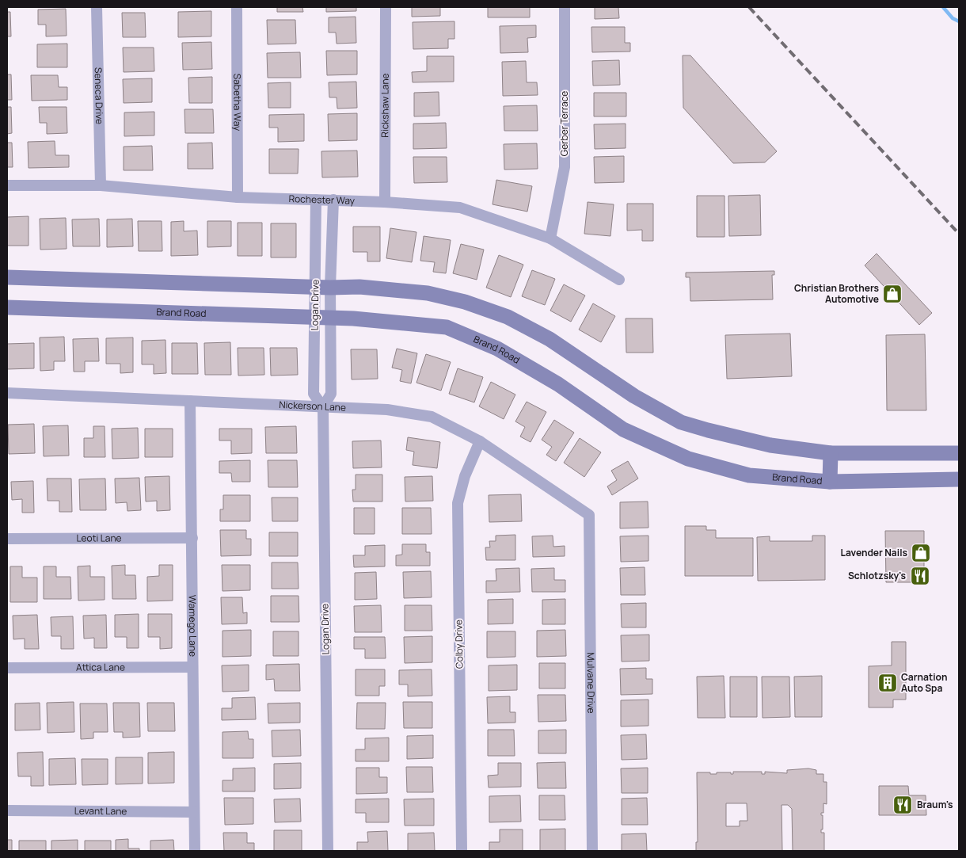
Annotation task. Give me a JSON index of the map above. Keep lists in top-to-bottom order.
{
  "streets": {
    "main road": ["Brand Road"],
    "street": [
      "Seneca Drive",
      "Sabetha Way",
      "Rickshaw Lane",
      "Gerber Terrace",
      "Rochester Way",
      "Logan Drive",
      "Nickerson Lane",
      "Leoti Lane",
      "Wamego Lane",
      "Colby Drive",
      "Attica Lane",
      "Mulvane Drive",
      "Levant Lane"
    ]
  },
  "crossings": [
    ["Seneca Drive", "Rochester Way"],
    ["Sabetha Way", "Rochester Way"],
    ["Rickshaw Lane", "Rochester Way"],
    ["Gerber Terrace", "Rochester Way"],
    ["Rochester Way", "Logan Drive"],
    ["Logan Drive", "Brand Road"],
    ["Logan Drive", "Nickerson Lane"],
    ["Nickerson Lane", "Wamego Lane"],
    ["Nickerson Lane", "Colby Drive"],
    ["Nickerson Lane", "Mulvane Drive"],
    ["Leoti Lane", "Wamego Lane"],
    ["Wamego Lane", "Attica Lane"],
    ["Wamego Lane", "Levant Lane"]
  ],
  "places": {
    "shop": ["Christian Brothers Automotive", "Lavender Nails"],
    "restaurant": ["Schlotzsky's", "Braum's"],
    "building": ["Carnation Auto Spa"]
  }
}
